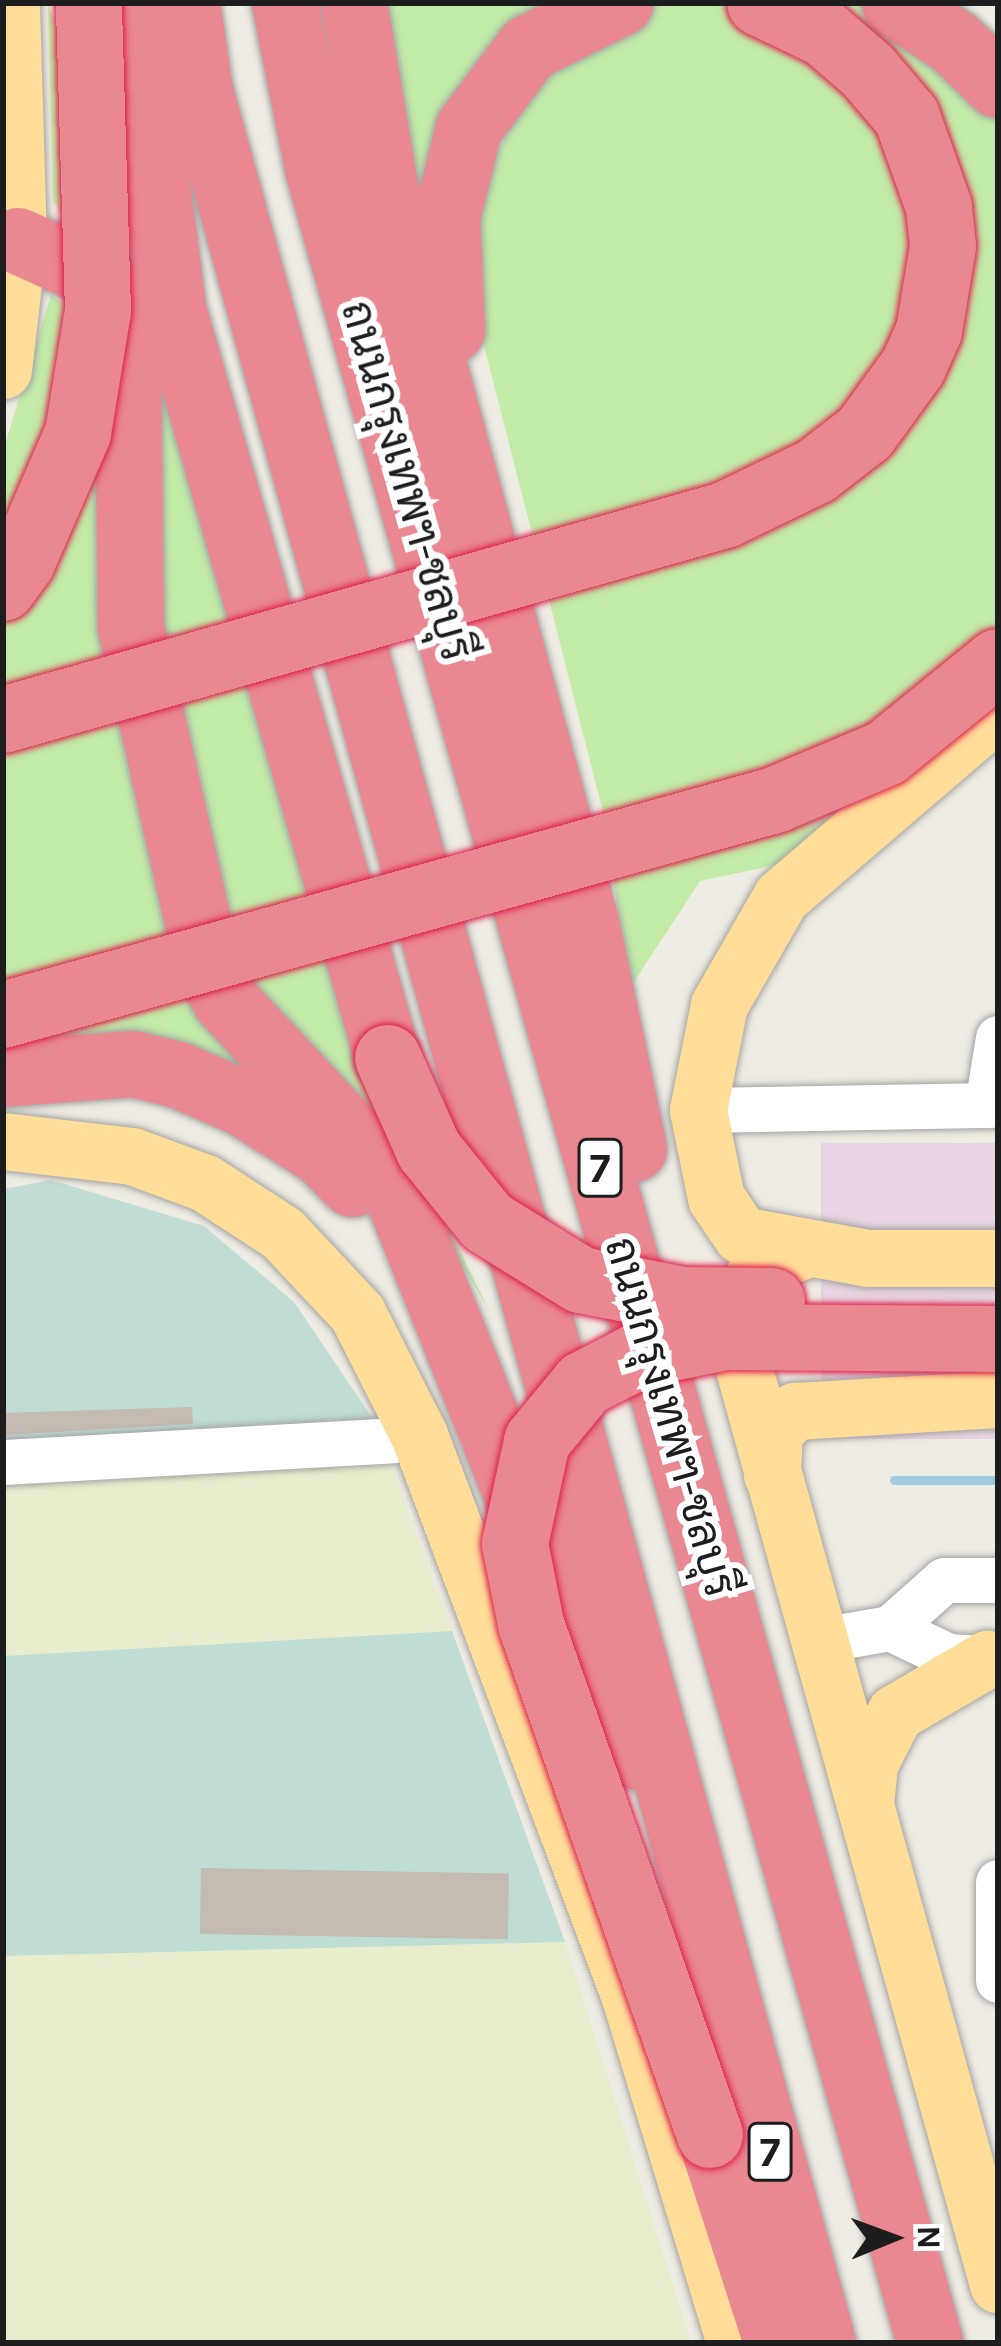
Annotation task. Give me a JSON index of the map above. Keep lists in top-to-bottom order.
{
  "streets": {
    "highway": ["ถนนกรุงเทพฯ-ชลบุรี", "7"]
  },
  "north": "right"
}
